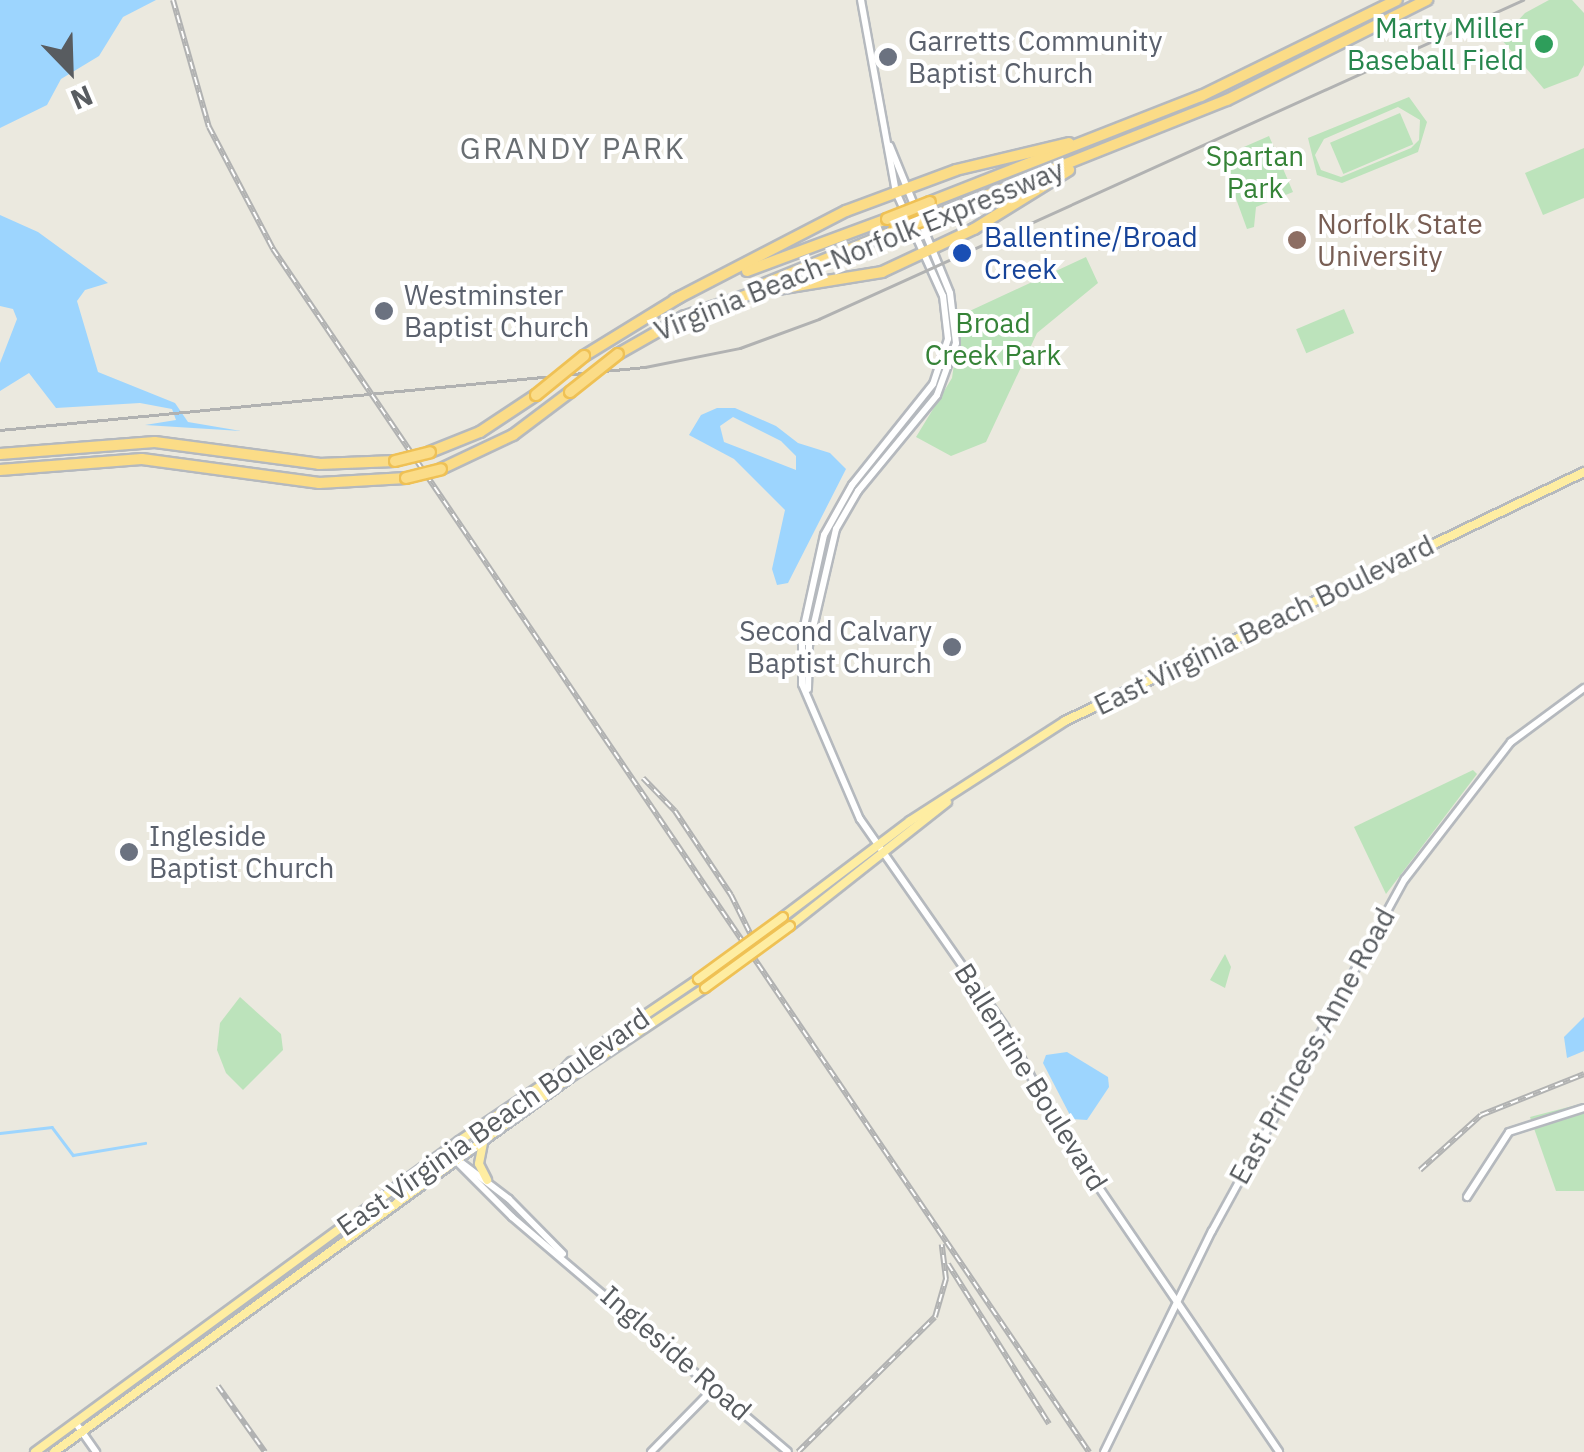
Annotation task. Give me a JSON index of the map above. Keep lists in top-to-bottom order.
{
  "streets": {
    "highway": ["Virginia Beach-Norfolk Expressway"],
    "main road": [
      "East Virginia Beach Boulevard",
      "East Princess Anne Road",
      "Ballentine Boulevard",
      "Ingleside Road"
    ]
  },
  "crossings": [
    ["East Virginia Beach Boulevard", "Ballentine Boulevard"],
    ["East Virginia Beach Boulevard", "Ingleside Road"],
    ["East Princess Anne Road", "Ballentine Boulevard"]
  ],
  "districts": ["GRANDY PARK"],
  "parks": ["Spartan Park", "Broad Creek Park"],
  "places": [
    "Marty Miller Baseball Field",
    "Garretts Community Baptist Church",
    "Norfolk State University",
    "Ballentine/Broad Creek",
    "Westminster Baptist Church",
    "Second Calvary Baptist Church",
    "Ingleside Baptist Church"
  ],
  "north": "bottom right"
}
